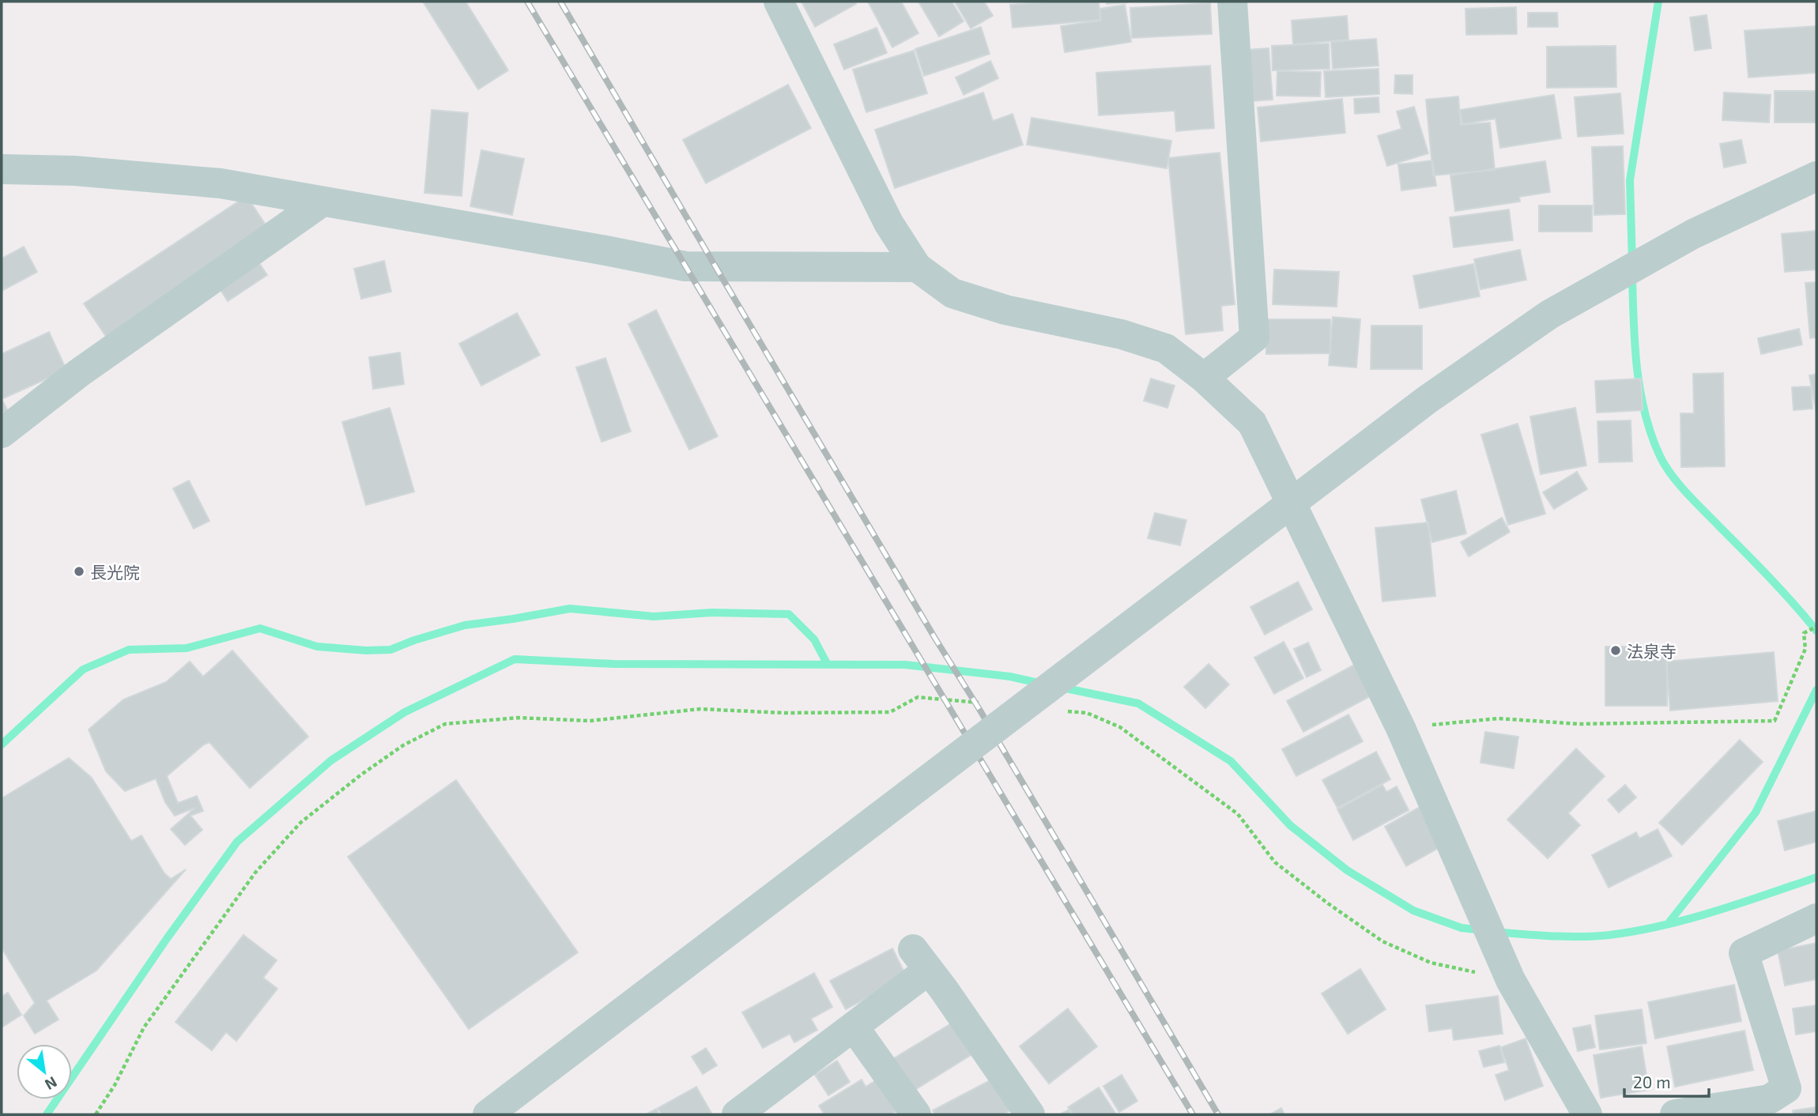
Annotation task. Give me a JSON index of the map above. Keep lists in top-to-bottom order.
{
  "places": ["長光院", "法泉寺"],
  "scale_bar": "20 m",
  "north": "bottom right"
}
